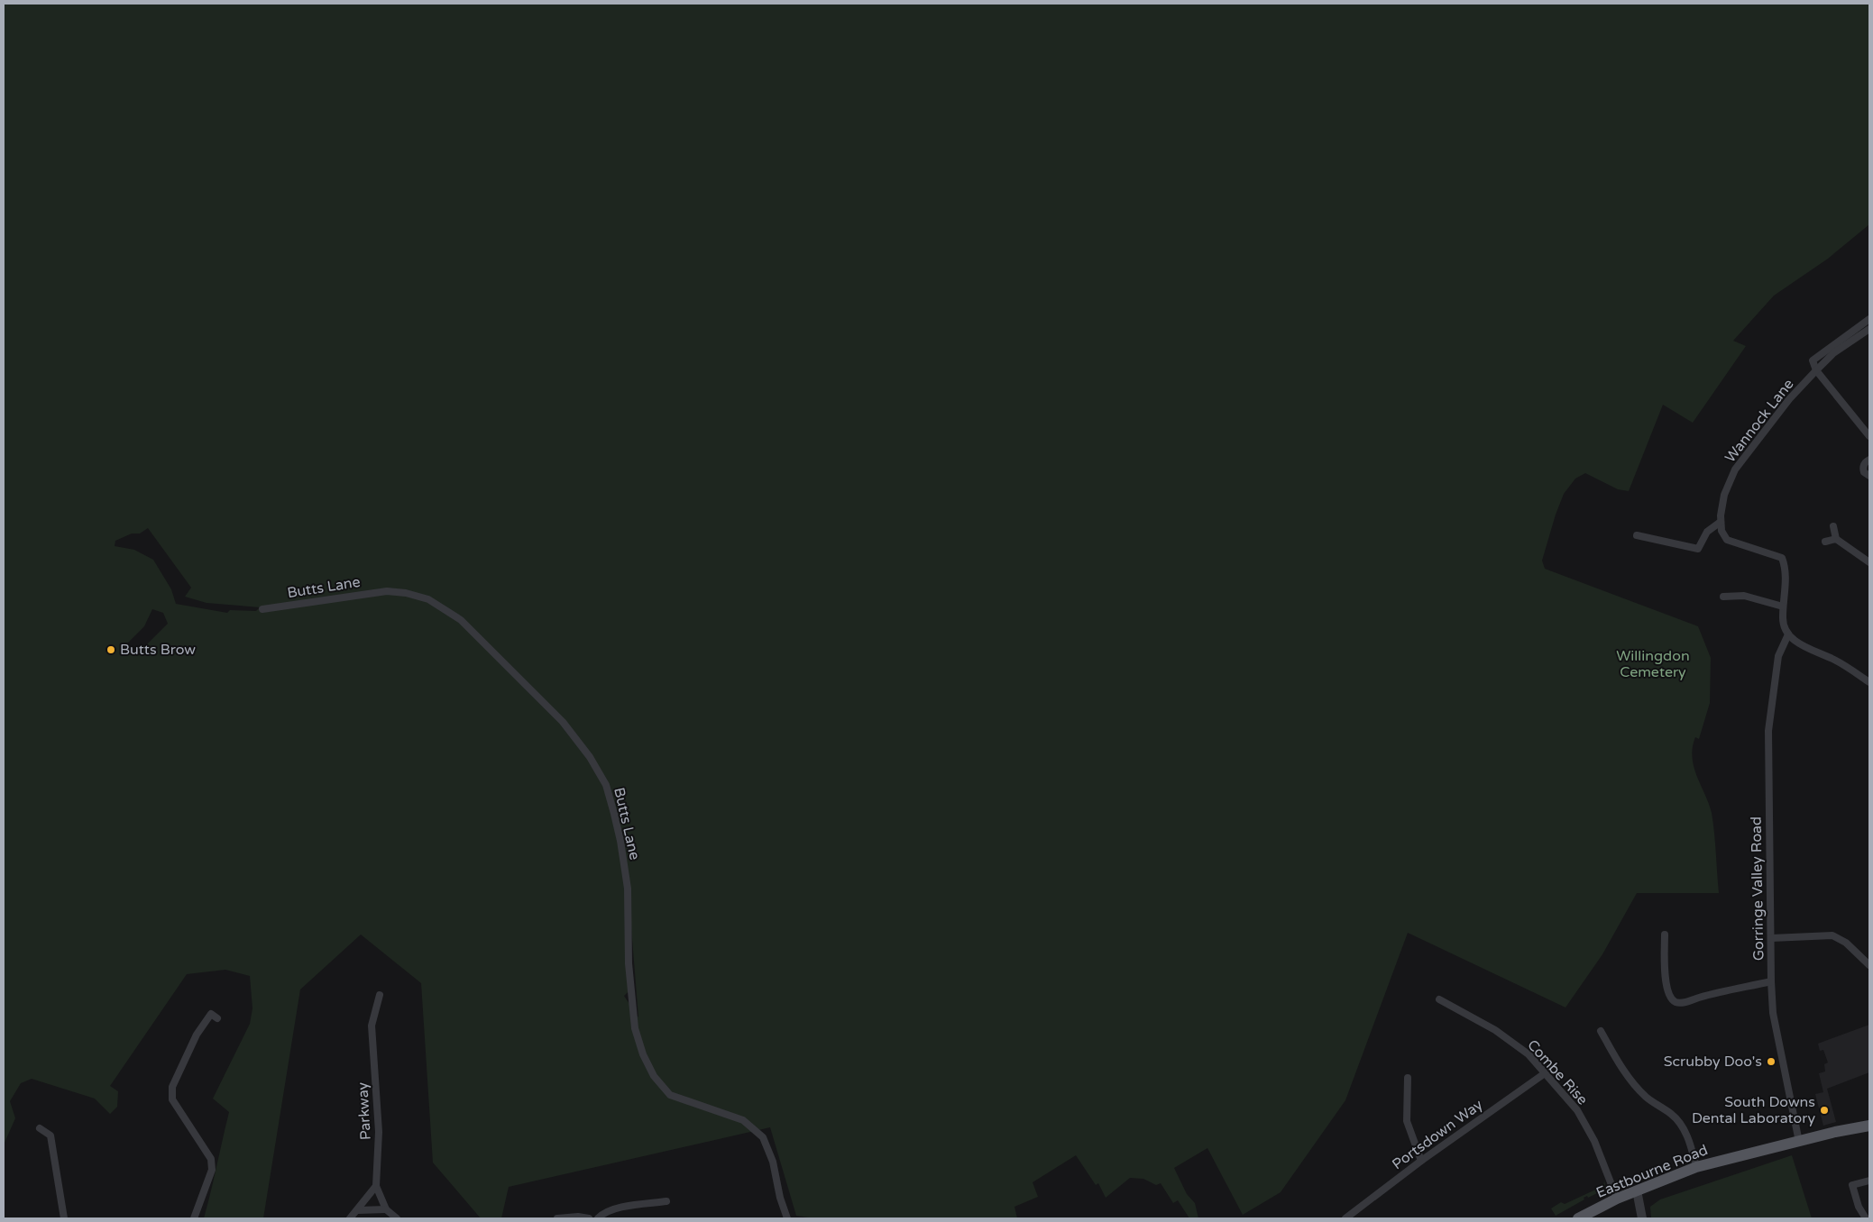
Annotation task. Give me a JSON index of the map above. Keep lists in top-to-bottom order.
{
  "streets": {
    "main road": ["Eastbourne Road"],
    "street": [
      "Wannock Lane",
      "Butts Lane",
      "Gorringe Valley Road",
      "Combe Rise",
      "Parkway",
      "Portsdown Way"
    ]
  },
  "crossings": [
    ["Gorringe Valley Road", "Eastbourne Road"],
    ["Combe Rise", "Portsdown Way"],
    ["Combe Rise", "Eastbourne Road"]
  ],
  "parks": ["Willingdon Cemetery"],
  "places": ["Butts Brow", "Scrubby Doo's", "South Downs Dental Laboratory"]
}
